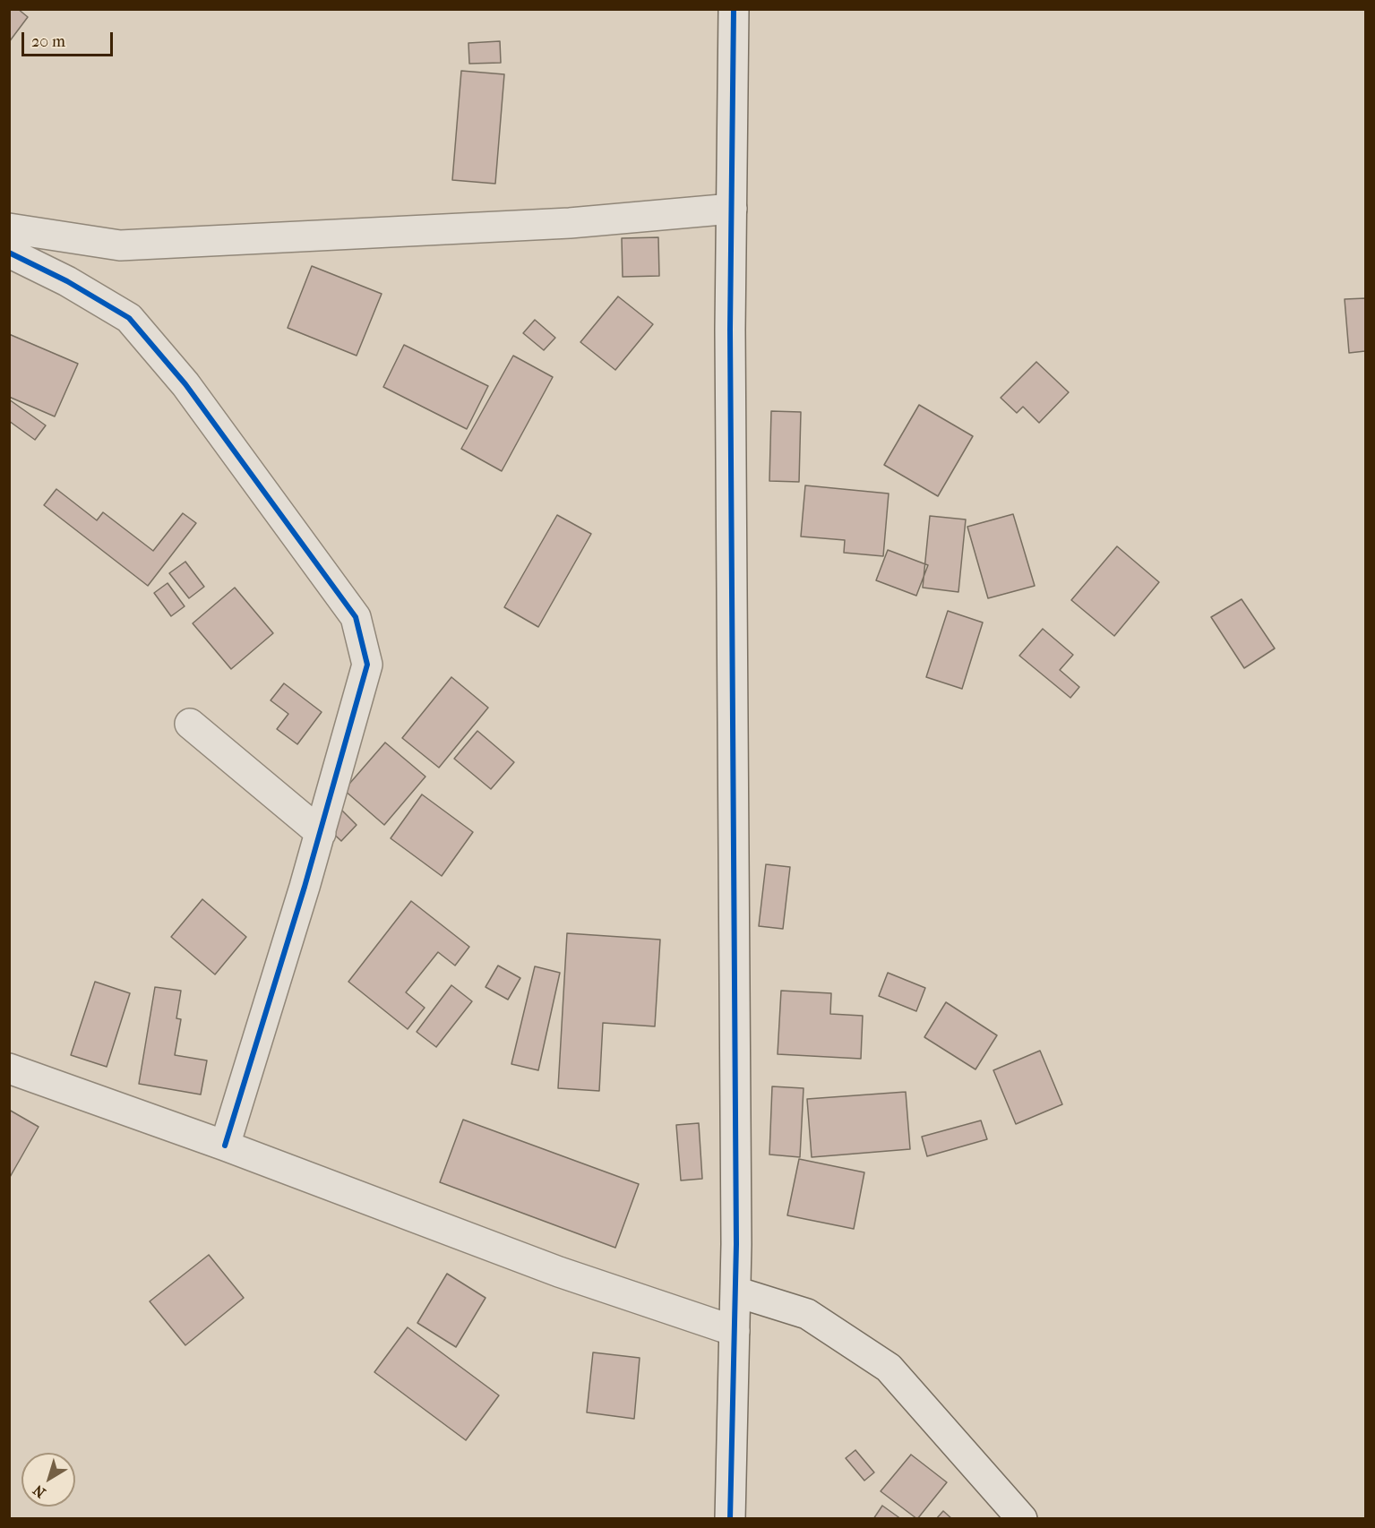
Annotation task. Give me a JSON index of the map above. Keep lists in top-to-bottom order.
{
  "scale_bar": "20 m",
  "north": "bottom left"
}
